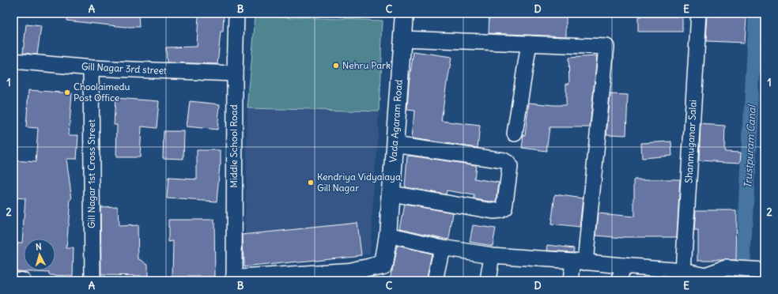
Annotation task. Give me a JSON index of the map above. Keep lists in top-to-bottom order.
{
  "streets": {
    "street": [
      "Gill Nagar 3rd street",
      "Vada Agaram Road",
      "Shanmuganar Salai",
      "Middle School Road",
      "Gill Nagar 1st Cross Street"
    ]
  },
  "crossings": [
    ["Gill Nagar 3rd street", "Middle School Road"],
    ["Gill Nagar 3rd street", "Gill Nagar 1st Cross Street"],
    ["Vada Agaram Road", "Middle School Road"]
  ],
  "water": ["Trustpuram Canal"],
  "places": ["Nehru Park", "Choolaimedu Post Office", "Kendriya Vidyalaya, Gill Nagar"],
  "north": "top",
  "grid": {
    "columns": [
      "A",
      "B",
      "C",
      "D",
      "E"
    ],
    "rows": ["1", "2"]
  }
}
